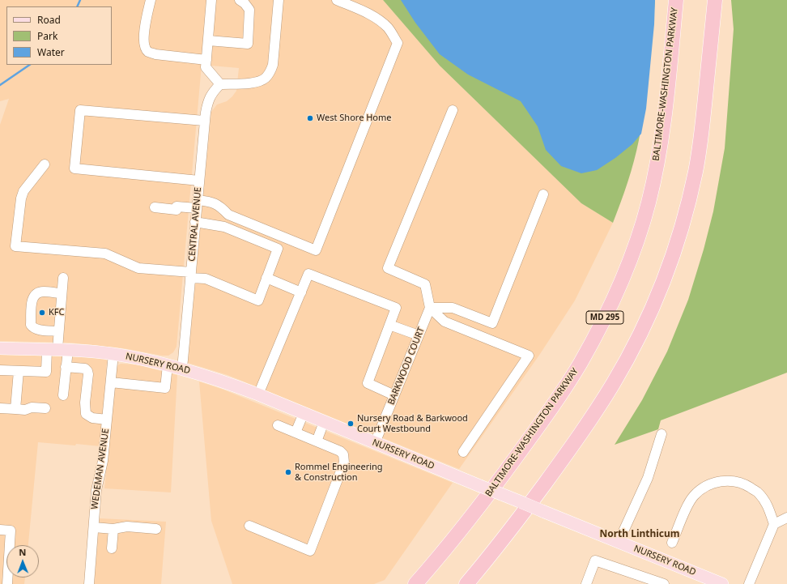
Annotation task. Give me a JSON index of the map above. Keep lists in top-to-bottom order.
{
  "streets": {
    "highway": ["BALTIMORE-WASHINGTON PARKWAY", "MD 295"],
    "main road": ["NURSERY ROAD"],
    "street": ["CENTRAL AVENUE", "BARKWOOD COURT", "WEDEMAN AVENUE"]
  },
  "crossings": [
    ["CENTRAL AVENUE", "NURSERY ROAD"],
    ["NURSERY ROAD", "BARKWOOD COURT"],
    ["NURSERY ROAD", "WEDEMAN AVENUE"]
  ],
  "districts": ["North Linthicum"],
  "places": [
    "West Shore Home",
    "KFC",
    "Nursery Road & Barkwood Court Westbound",
    "Rommel Engineering & Construction"
  ],
  "legend": ["Road", "Park", "Water"],
  "north": "top"
}
